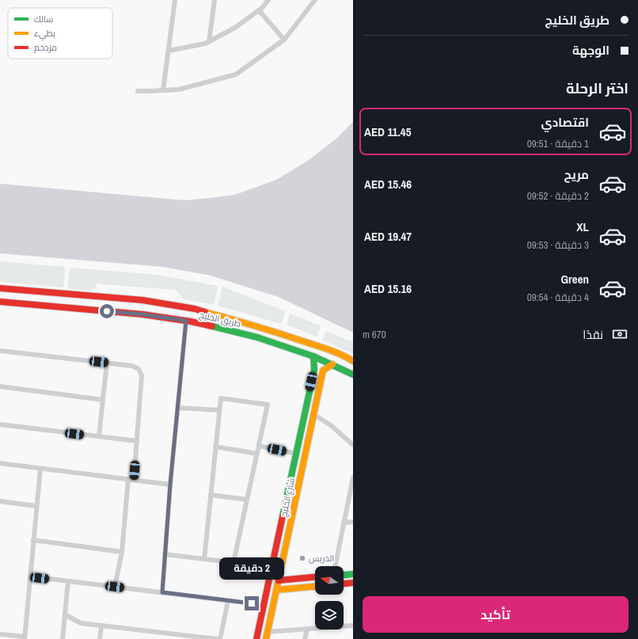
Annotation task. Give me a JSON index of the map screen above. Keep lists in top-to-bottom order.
{
  "streets": {
    "main road": ["طريق الخليج", "شارع الخليج"]
  },
  "crossings": [
    ["طريق الخليج", "شارع الخليج"]
  ],
  "places": ["الدريس"],
  "legend": ["سالك", "بطيء", "مزدحم"],
  "north": "left",
  "page": {
    "banner": ["طريق الخليج", "الوجهة"],
    "heading": "اختر الرحلة",
    "list": [
      {
        "name": "اقتصادي",
        "note": "1 دقيقة · 09:51",
        "value": "AED 11.45"
      },
      {
        "name": "مريح",
        "note": "2 دقيقة · 09:52",
        "value": "AED 15.46"
      },
      {
        "name": "XL",
        "note": "3 دقيقة · 09:53",
        "value": "AED 19.47"
      },
      {
        "name": "Green",
        "note": "4 دقيقة · 09:54",
        "value": "AED 15.16"
      }
    ],
    "pay": ["نقدًا", "670 m"],
    "bubble": "2 دقيقة",
    "buttons": "تأكيد"
  }
}
